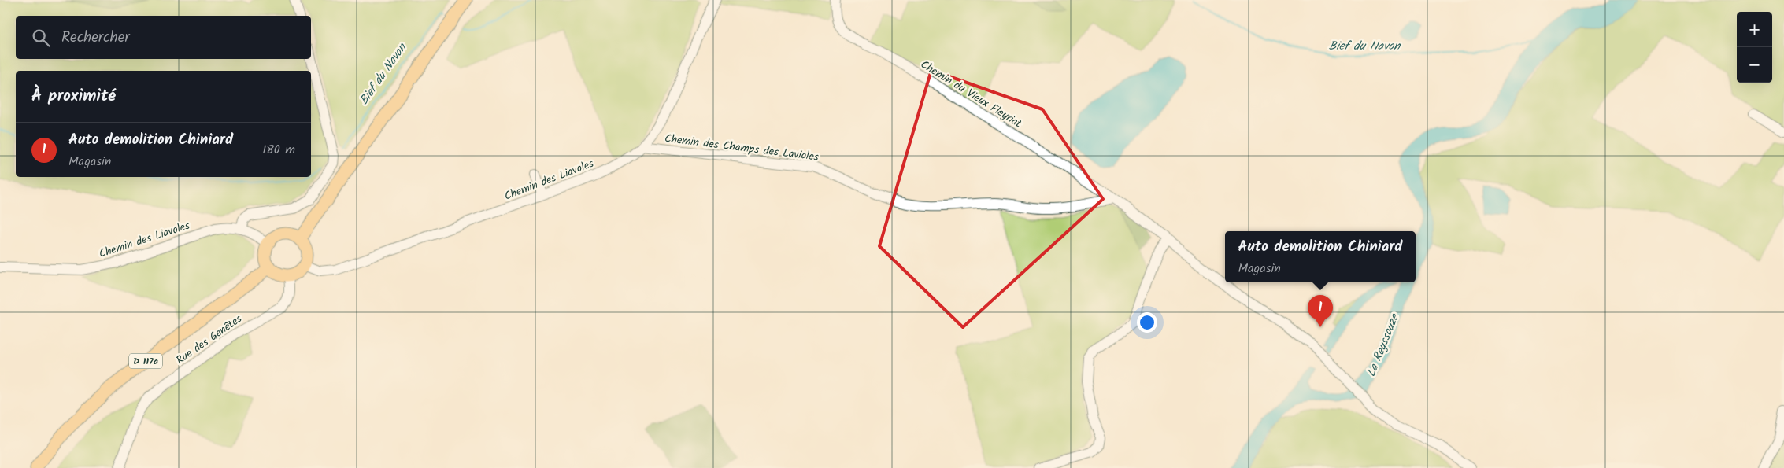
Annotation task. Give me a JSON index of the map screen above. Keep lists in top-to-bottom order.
{
  "streets": {
    "main road": ["D 117a"],
    "street": [
      "Chemin du Vieux Fleyriat",
      "Chemin des Champs des Lavioles",
      "Chemin des Liavoles",
      "Rue des Genêtes"
    ]
  },
  "crossings": [
    ["Chemin du Vieux Fleyriat", "Chemin des Champs des Lavioles"],
    ["Chemin des Champs des Lavioles", "Chemin des Liavoles"],
    ["Chemin des Liavoles", "Rue des Genêtes"],
    ["Chemin des Liavoles", "D 117a"],
    ["Rue des Genêtes", "D 117a"]
  ],
  "water": ["Bief du Navon", "La Reyssouze"],
  "page": {
    "map_buttons": ["+", "−"],
    "search": "Rechercher",
    "heading": "À proximité",
    "list": [
      {
        "mark": "1",
        "name": "Auto demolition Chiniard",
        "note": "Magasin",
        "value": "180 m"
      }
    ],
    "popup": ["Auto demolition Chiniard", "Magasin"],
    "pins": "1"
  }
}
